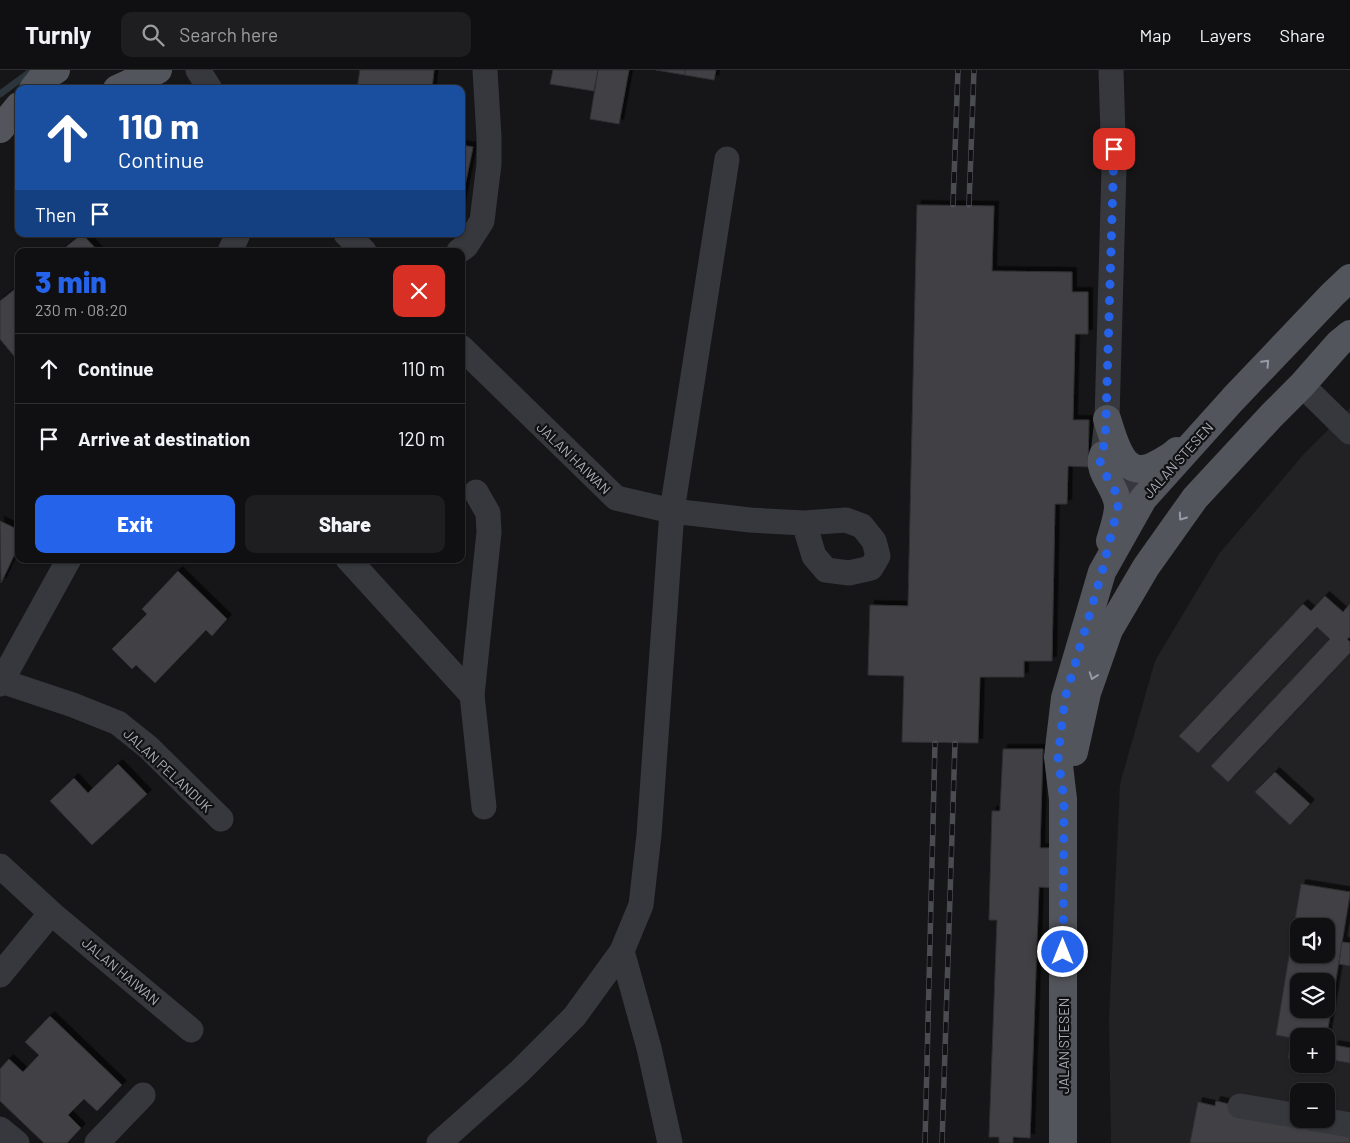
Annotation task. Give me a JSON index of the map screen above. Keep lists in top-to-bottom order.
{
  "streets": {
    "main road": ["JALAN STESEN"],
    "street": ["JALAN HAIWAN", "JALAN PELANDUK"]
  },
  "page": {
    "header": "Turnly",
    "search": "Search here",
    "nav": ["Map", "Layers", "Share"],
    "turn": ["110 m", "Continue"],
    "then": "Then",
    "heading": ["3 min", "230 m · 08:20"],
    "list": [
      {
        "name": "Continue",
        "value": "110 m"
      },
      {
        "name": "Arrive at destination",
        "value": "120 m"
      }
    ],
    "buttons": ["Exit", "Share"],
    "map_buttons": ["+", "−"]
  }
}
